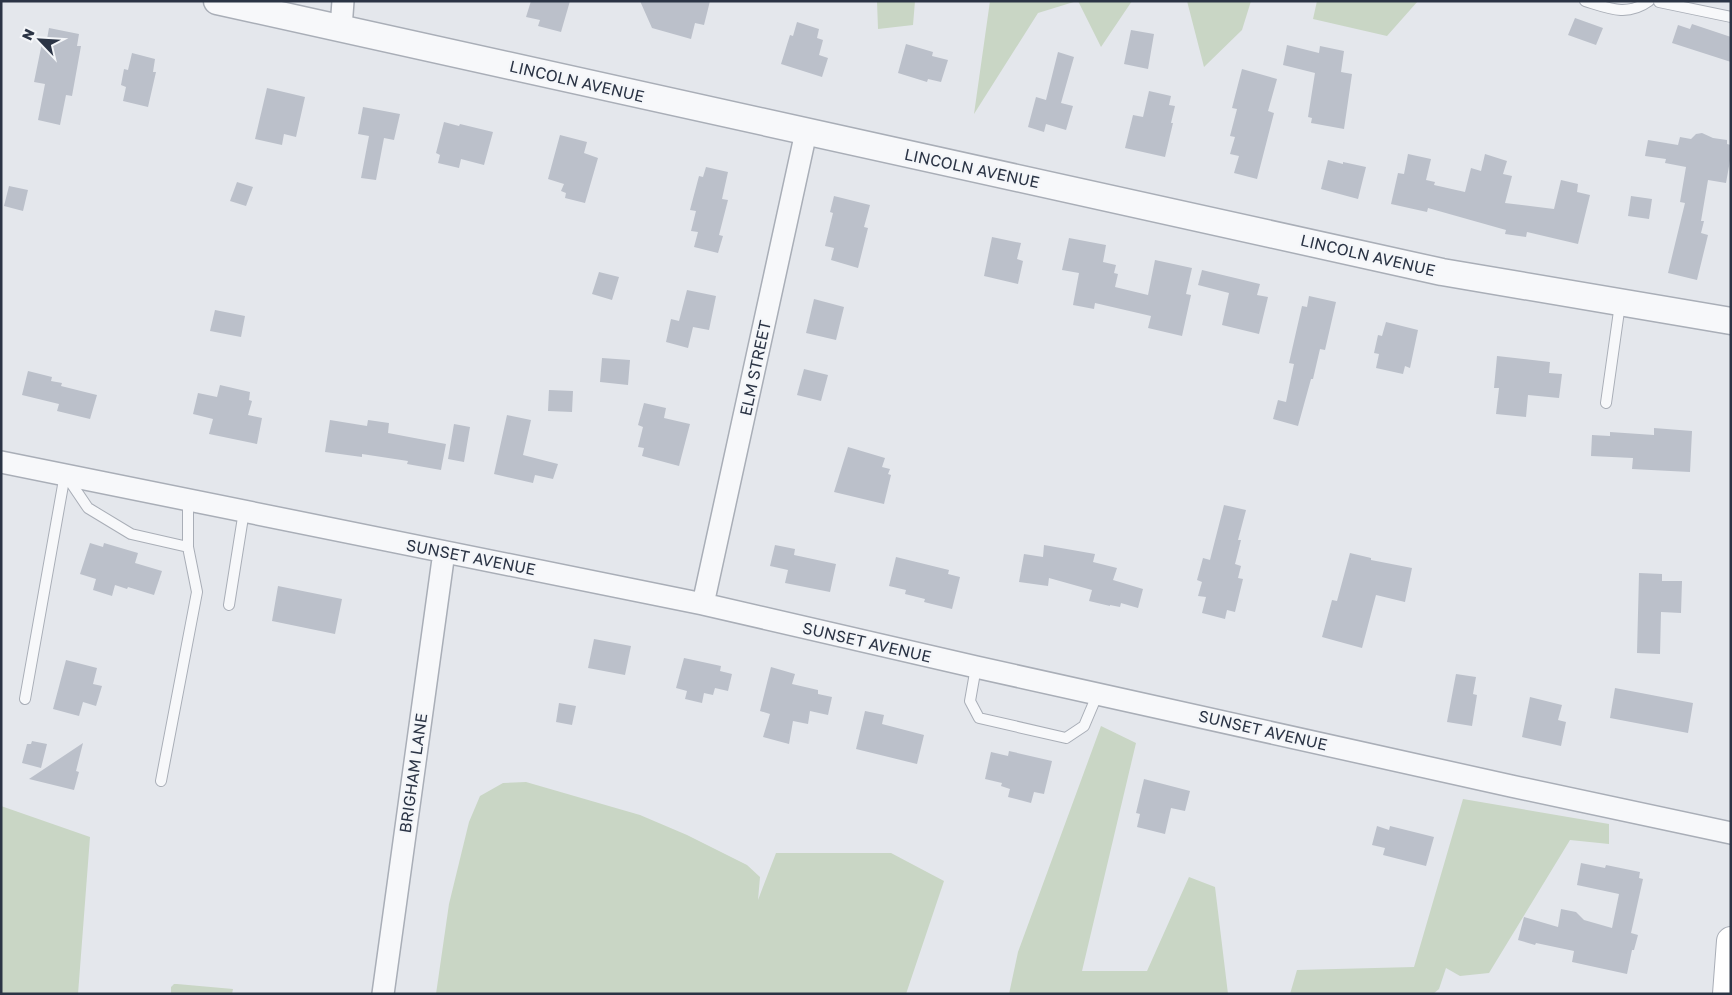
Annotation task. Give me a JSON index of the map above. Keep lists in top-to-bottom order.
{
  "streets": {
    "street": [
      "LINCOLN AVENUE",
      "ELM STREET",
      "SUNSET AVENUE",
      "BRIGHAM LANE"
    ]
  },
  "crossings": [
    ["LINCOLN AVENUE", "ELM STREET"],
    ["ELM STREET", "SUNSET AVENUE"],
    ["SUNSET AVENUE", "BRIGHAM LANE"]
  ],
  "north": "top left"
}
